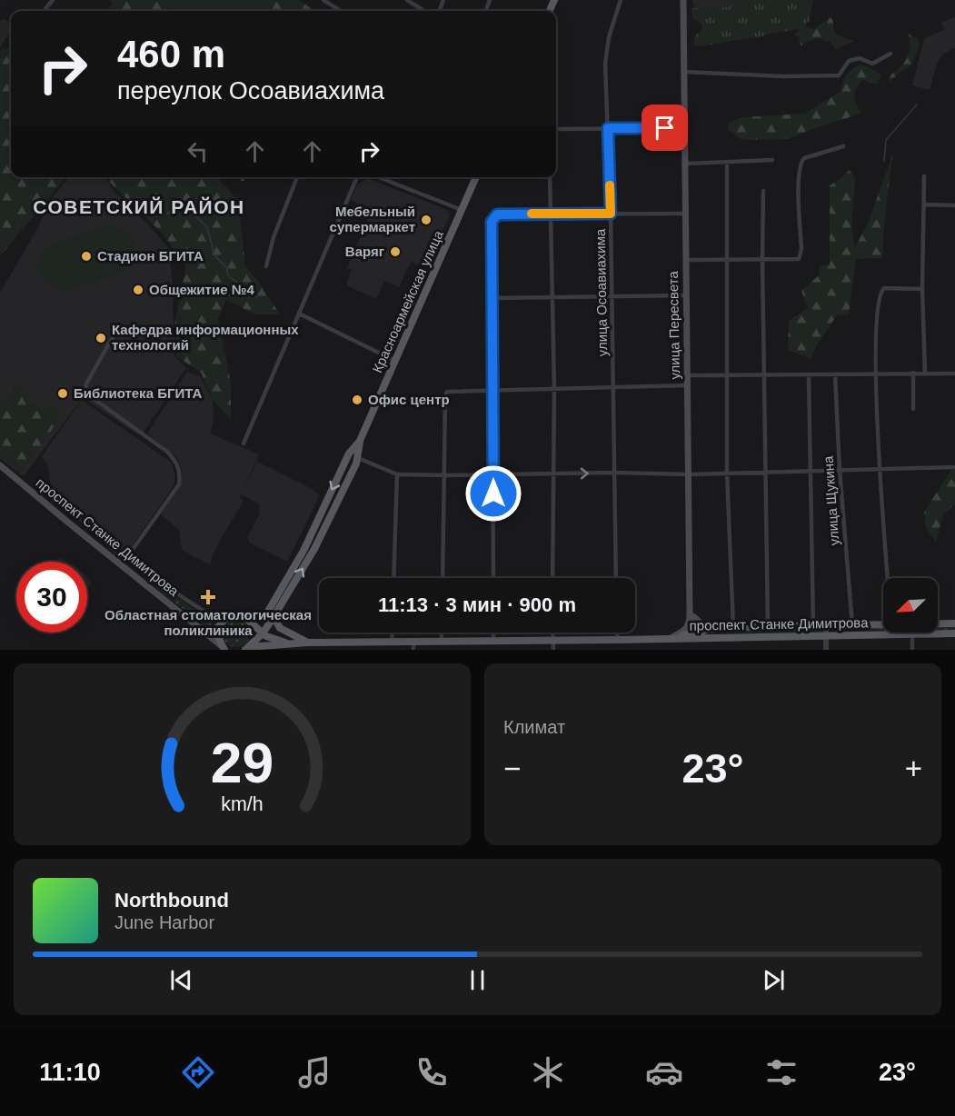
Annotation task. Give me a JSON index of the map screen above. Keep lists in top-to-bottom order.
{
  "streets": {
    "main road": ["Красноармейская улица", "улица Пересвета", "проспект Станке Димитрова"],
    "street": ["улица Осоавиахима", "улица Щукина"]
  },
  "crossings": [
    ["улица Пересвета", "проспект Станке Димитрова"],
    ["улица Щукина", "проспект Станке Димитрова"]
  ],
  "districts": ["СОВЕТСКИЙ РАЙОН"],
  "places": {
    "other": [
      "Мебельный супермаркет",
      "Варяг",
      "Стадион БГИТА",
      "Общежитие №4",
      "Кафедра информационных технологий",
      "Библиотека БГИТА",
      "Офис центр"
    ],
    "health": ["Областная стоматологическая поликлиника"]
  },
  "north": "bottom left",
  "page": {
    "turn": ["460 m", "переулок Осоавиахима"],
    "limit": "30",
    "trip": "11:13 · 3 мин · 900 m",
    "tile": "Климат",
    "heat": ["−", "23°", "+"],
    "song": ["Northbound", "June Harbor"],
    "tabs": ["11:10", "23°"],
    "gauge": ["29", "km/h"]
  }
}
